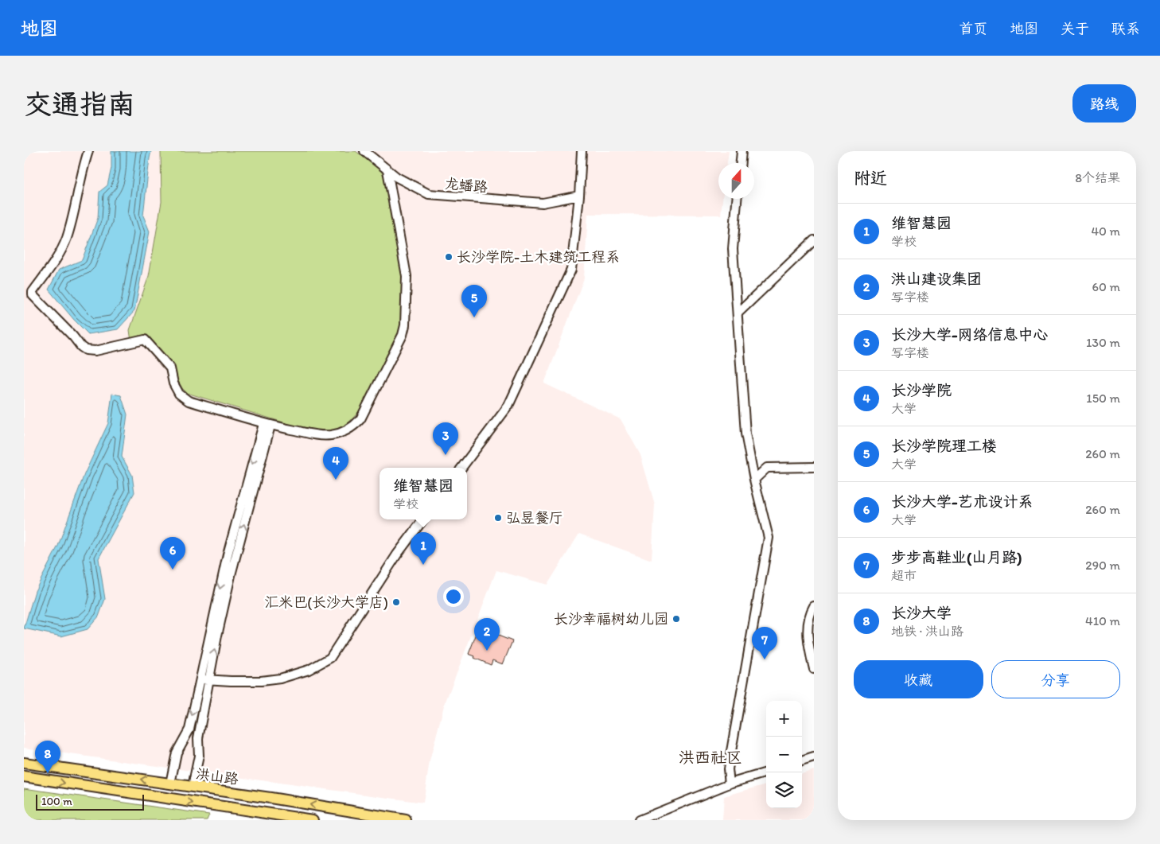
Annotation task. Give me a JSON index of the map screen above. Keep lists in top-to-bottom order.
{
  "streets": {
    "main road": ["洪山路"],
    "street": ["龙蟠路"]
  },
  "districts": ["洪西社区"],
  "places": [
    "长沙学院-土木建筑工程系",
    "弘昱餐厅",
    "汇米巴(长沙大学店)",
    "长沙幸福树幼儿园"
  ],
  "scale_bar": "100 m",
  "north": "top",
  "page": {
    "header": "地图",
    "nav": [
      "首页",
      "地图",
      "关于",
      "联系"
    ],
    "buttons": [
      "路线",
      ["收藏", "分享"]
    ],
    "title": "交通指南",
    "heading": ["附近", "8个结果"],
    "list": [
      {
        "mark": "1",
        "name": "维智慧园",
        "note": "学校",
        "value": "40 m"
      },
      {
        "mark": "2",
        "name": "洪山建设集团",
        "note": "写字楼",
        "value": "60 m"
      },
      {
        "mark": "3",
        "name": "长沙大学-网络信息中心",
        "note": "写字楼",
        "value": "130 m"
      },
      {
        "mark": "4",
        "name": "长沙学院",
        "note": "大学",
        "value": "150 m"
      },
      {
        "mark": "5",
        "name": "长沙学院理工楼",
        "note": "大学",
        "value": "260 m"
      },
      {
        "mark": "6",
        "name": "长沙大学-艺术设计系",
        "note": "大学",
        "value": "260 m"
      },
      {
        "mark": "7",
        "name": "步步高鞋业(山月路)",
        "note": "超市",
        "value": "290 m"
      },
      {
        "mark": "8",
        "name": "长沙大学",
        "note": "地铁 · 洪山路",
        "value": "410 m"
      }
    ],
    "pins": [
      "5",
      "3",
      "4",
      "1",
      "6",
      "2",
      "7",
      "8"
    ],
    "popup": ["维智慧园", "学校"],
    "map_buttons": ["+", "−"],
    "scale": "100 m"
  }
}
